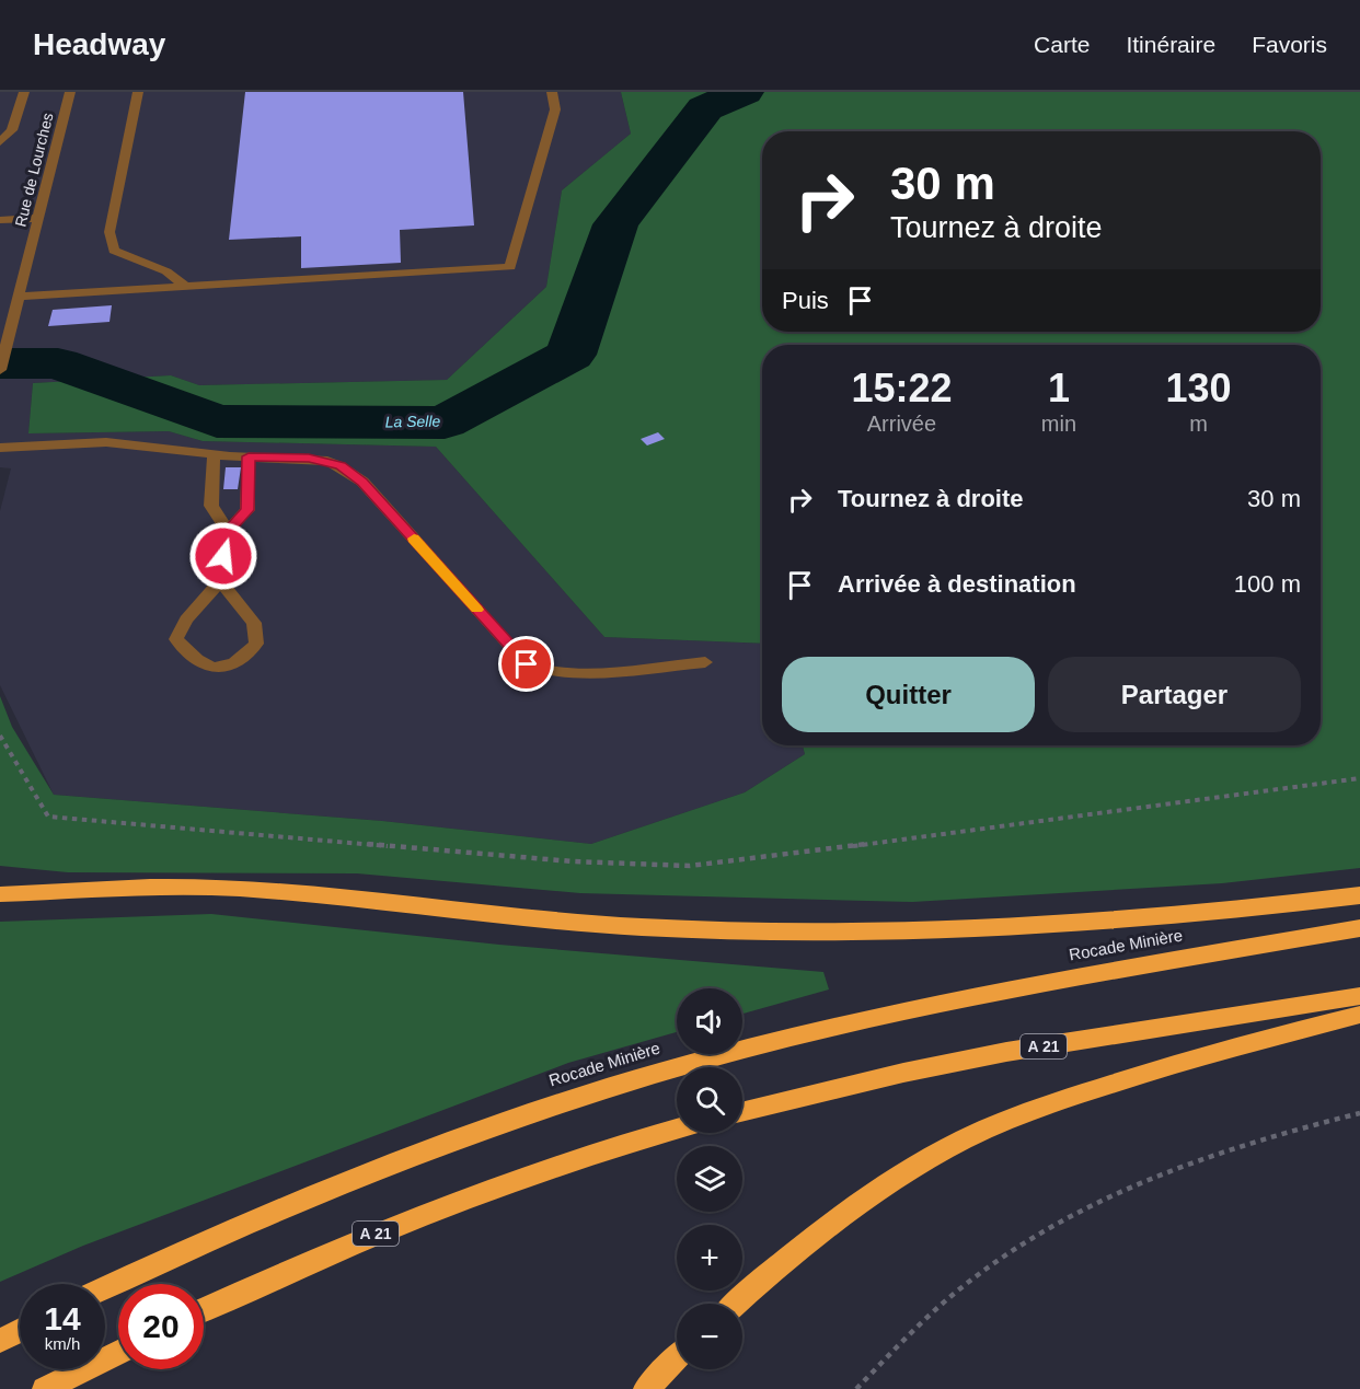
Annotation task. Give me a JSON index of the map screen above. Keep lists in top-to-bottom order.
{
  "streets": {
    "highway": ["Rocade Minière", "A 21"],
    "street": ["Rue de Lourches"]
  },
  "water": ["La Selle"],
  "page": {
    "header": "Headway",
    "nav": ["Carte", "Itinéraire", "Favoris"],
    "turn": ["30 m", "Tournez à droite"],
    "then": "Puis",
    "eta": [
      "15:22",
      "Arrivée",
      "1",
      "min",
      "130",
      "m"
    ],
    "list": [
      {
        "name": "Tournez à droite",
        "value": "30 m"
      },
      {
        "name": "Arrivée à destination",
        "value": "100 m"
      }
    ],
    "buttons": ["Quitter", "Partager"],
    "map_buttons": ["+", "−"],
    "speed": "14 km/h",
    "limit": "20"
  }
}
